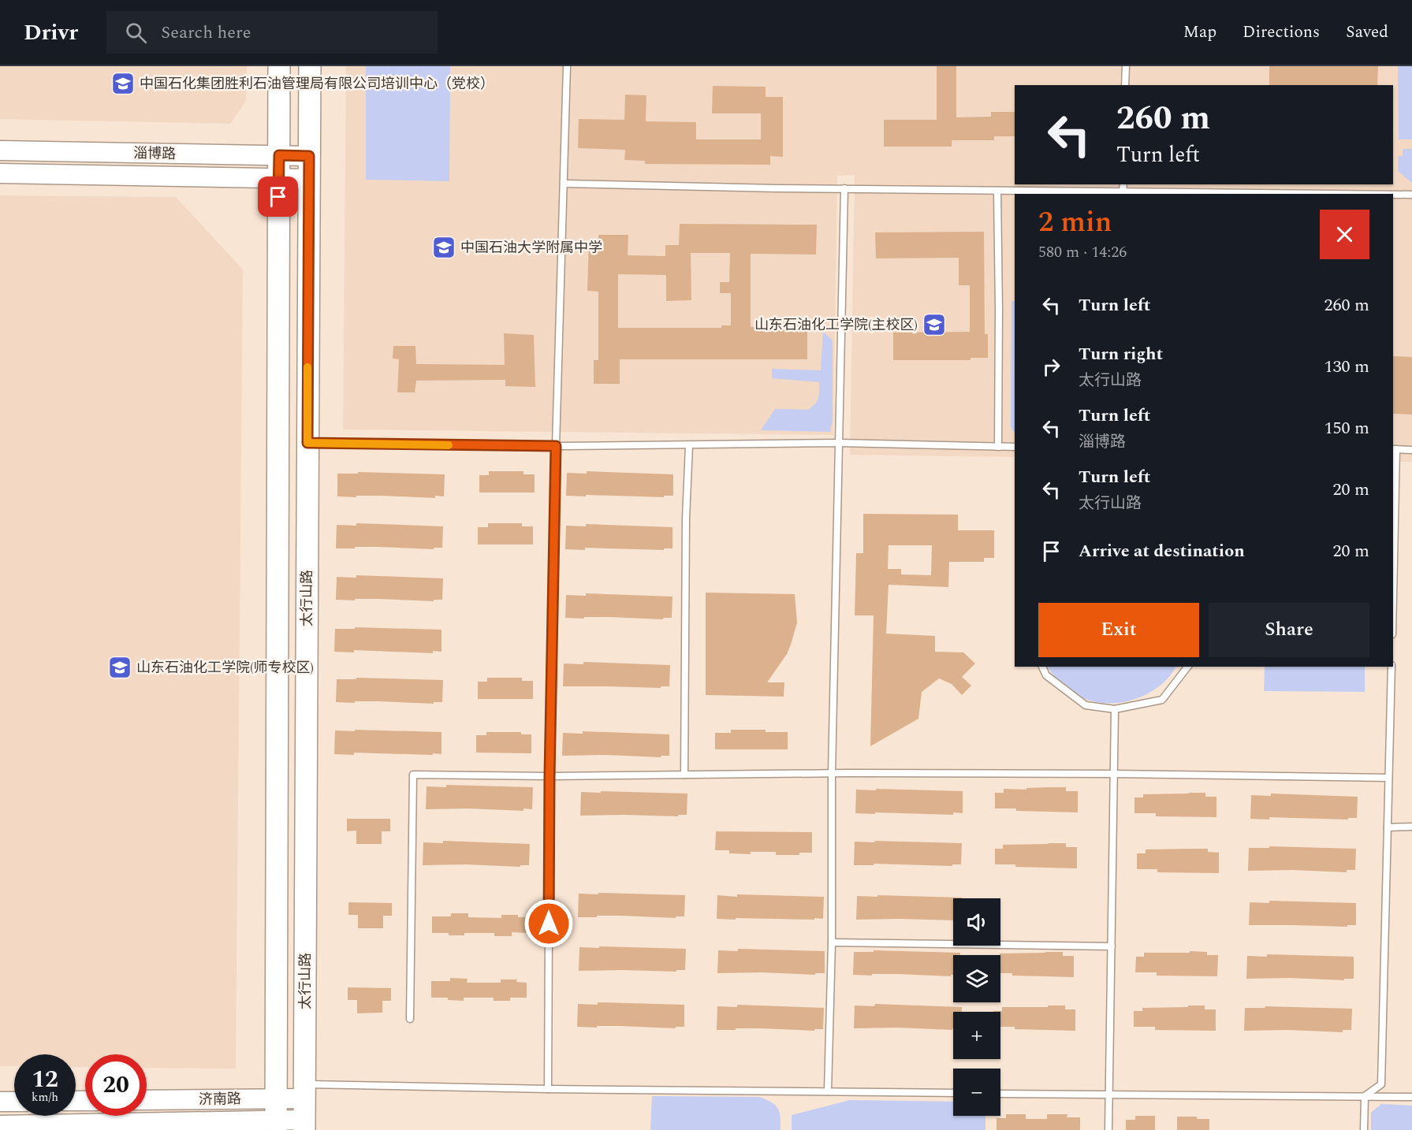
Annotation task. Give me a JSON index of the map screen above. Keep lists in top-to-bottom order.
{
  "streets": {
    "main road": ["淄博路", "太行山路", "济南路"]
  },
  "crossings": [
    ["淄博路", "太行山路"],
    ["太行山路", "济南路"]
  ],
  "places": {
    "school or university": [
      "中国石化集团胜利石油管理局有限公司培训中心（党校）",
      "中国石油大学附属中学",
      "山东石油化工学院(主校区)",
      "山东石油化工学院(师专校区)"
    ]
  },
  "page": {
    "header": "Drivr",
    "search": "Search here",
    "nav": ["Map", "Directions", "Saved"],
    "turn": ["260 m", "Turn left"],
    "heading": ["2 min", "580 m · 14:26"],
    "list": [
      {
        "name": "Turn left",
        "value": "260 m"
      },
      {
        "name": "Turn right",
        "note": "太行山路",
        "value": "130 m"
      },
      {
        "name": "Turn left",
        "note": "淄博路",
        "value": "150 m"
      },
      {
        "name": "Turn left",
        "note": "太行山路",
        "value": "20 m"
      },
      {
        "name": "Arrive at destination",
        "value": "20 m"
      }
    ],
    "buttons": ["Exit", "Share"],
    "map_buttons": ["+", "−"],
    "speed": "12 km/h",
    "limit": "20"
  }
}
